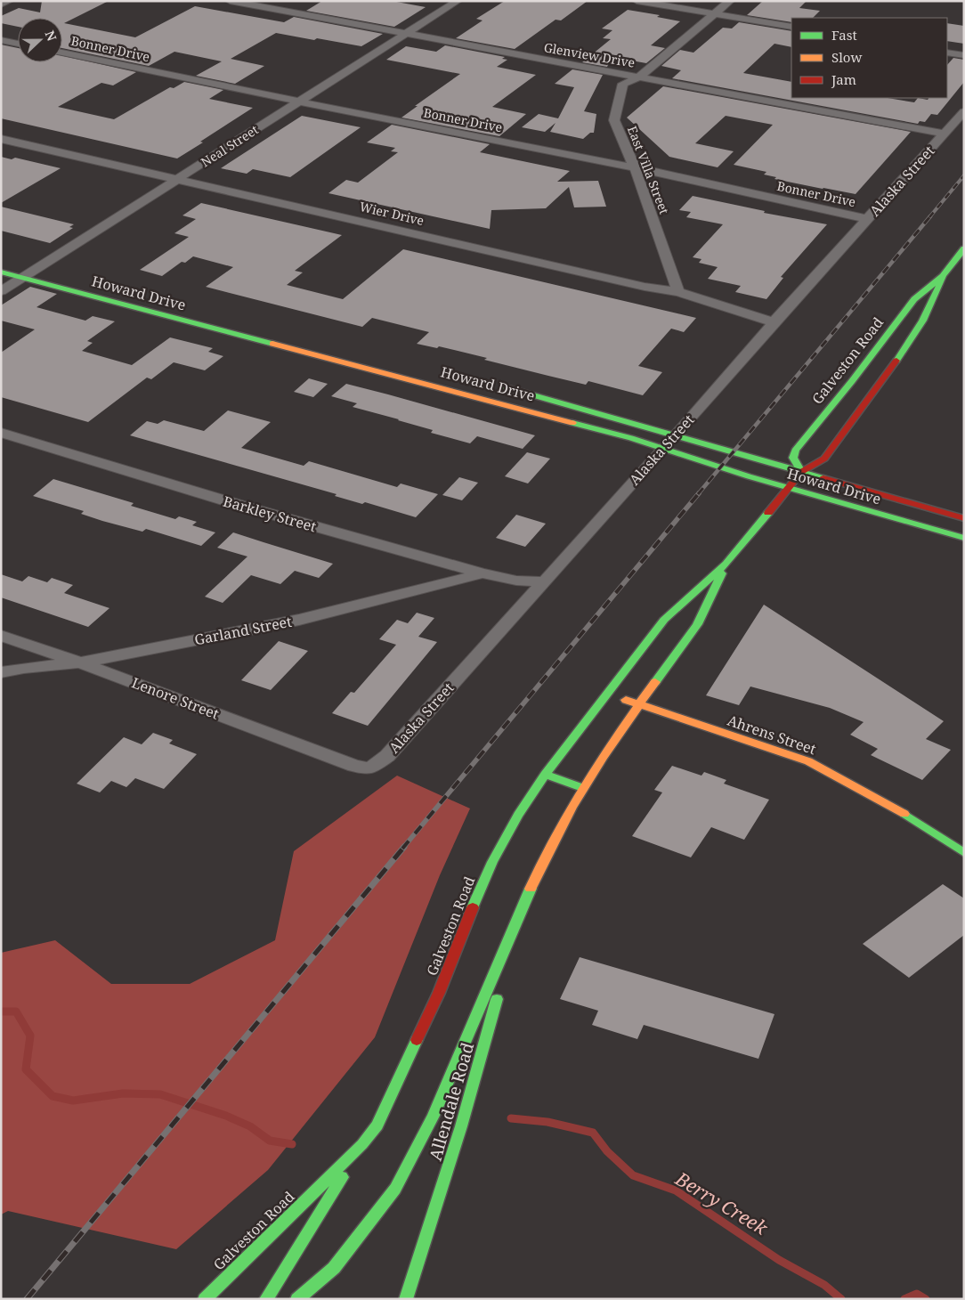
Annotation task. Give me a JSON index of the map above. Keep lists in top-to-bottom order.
{
  "streets": {
    "main road": [
      "Howard Drive",
      "Galveston Road",
      "Ahrens Street",
      "Allendale Road"
    ],
    "street": [
      "Bonner Drive",
      "Glenview Drive",
      "Neal Street",
      "East Villa Street",
      "Alaska Street",
      "Wier Drive",
      "Barkley Street",
      "Garland Street",
      "Lenore Street"
    ]
  },
  "crossings": [
    ["Bonner Drive", "Neal Street"],
    ["Bonner Drive", "East Villa Street"],
    ["Bonner Drive", "Alaska Street"],
    ["Glenview Drive", "Neal Street"],
    ["Glenview Drive", "East Villa Street"],
    ["Glenview Drive", "Alaska Street"],
    ["Neal Street", "Wier Drive"],
    ["Neal Street", "Howard Drive"],
    ["East Villa Street", "Wier Drive"],
    ["Alaska Street", "Wier Drive"],
    ["Alaska Street", "Howard Drive"],
    ["Alaska Street", "Barkley Street"],
    ["Alaska Street", "Lenore Street"],
    ["Howard Drive", "Galveston Road"],
    ["Galveston Road", "Ahrens Street"],
    ["Galveston Road", "Allendale Road"],
    ["Barkley Street", "Garland Street"],
    ["Garland Street", "Lenore Street"]
  ],
  "water": ["Berry Creek"],
  "legend": ["Fast", "Slow", "Jam"],
  "north": "right"
}
